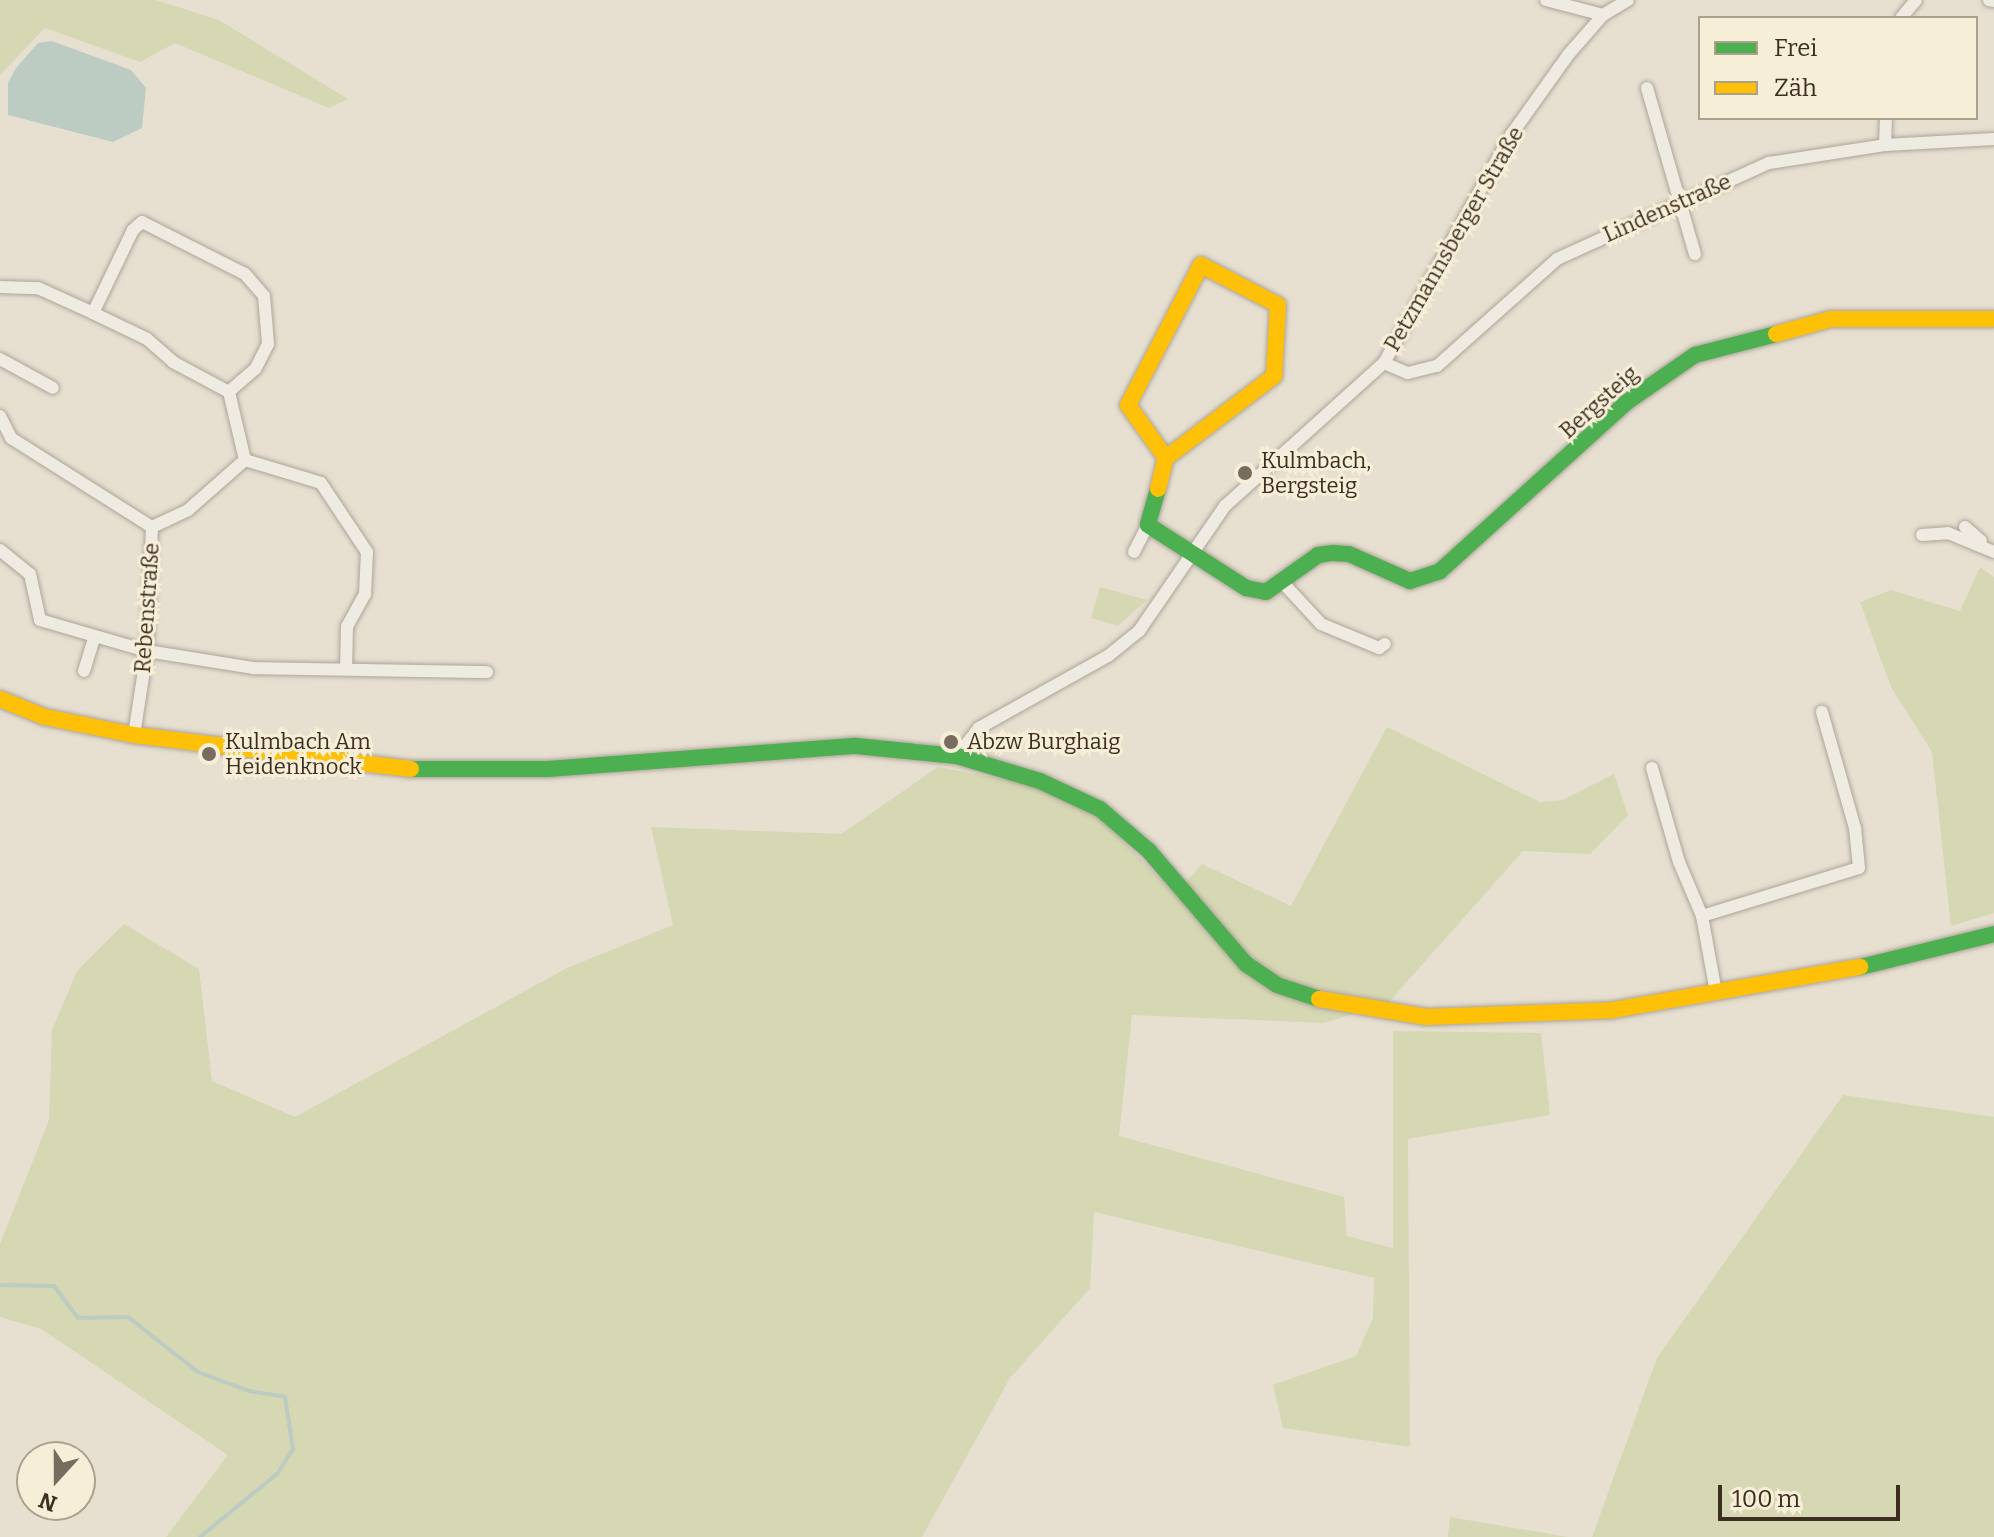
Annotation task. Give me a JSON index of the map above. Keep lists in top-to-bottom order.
{
  "streets": {
    "street": [
      "Lindenstraße",
      "Petzmannsberger Straße",
      "Bergsteig",
      "Rebenstraße"
    ]
  },
  "crossings": [
    ["Lindenstraße", "Petzmannsberger Straße"]
  ],
  "places": ["Kulmbach, Bergsteig", "Abzw Burghaig", "Kulmbach Am Heidenknock"],
  "legend": ["Frei", "Zäh"],
  "scale_bar": "100 m",
  "north": "bottom"
}
